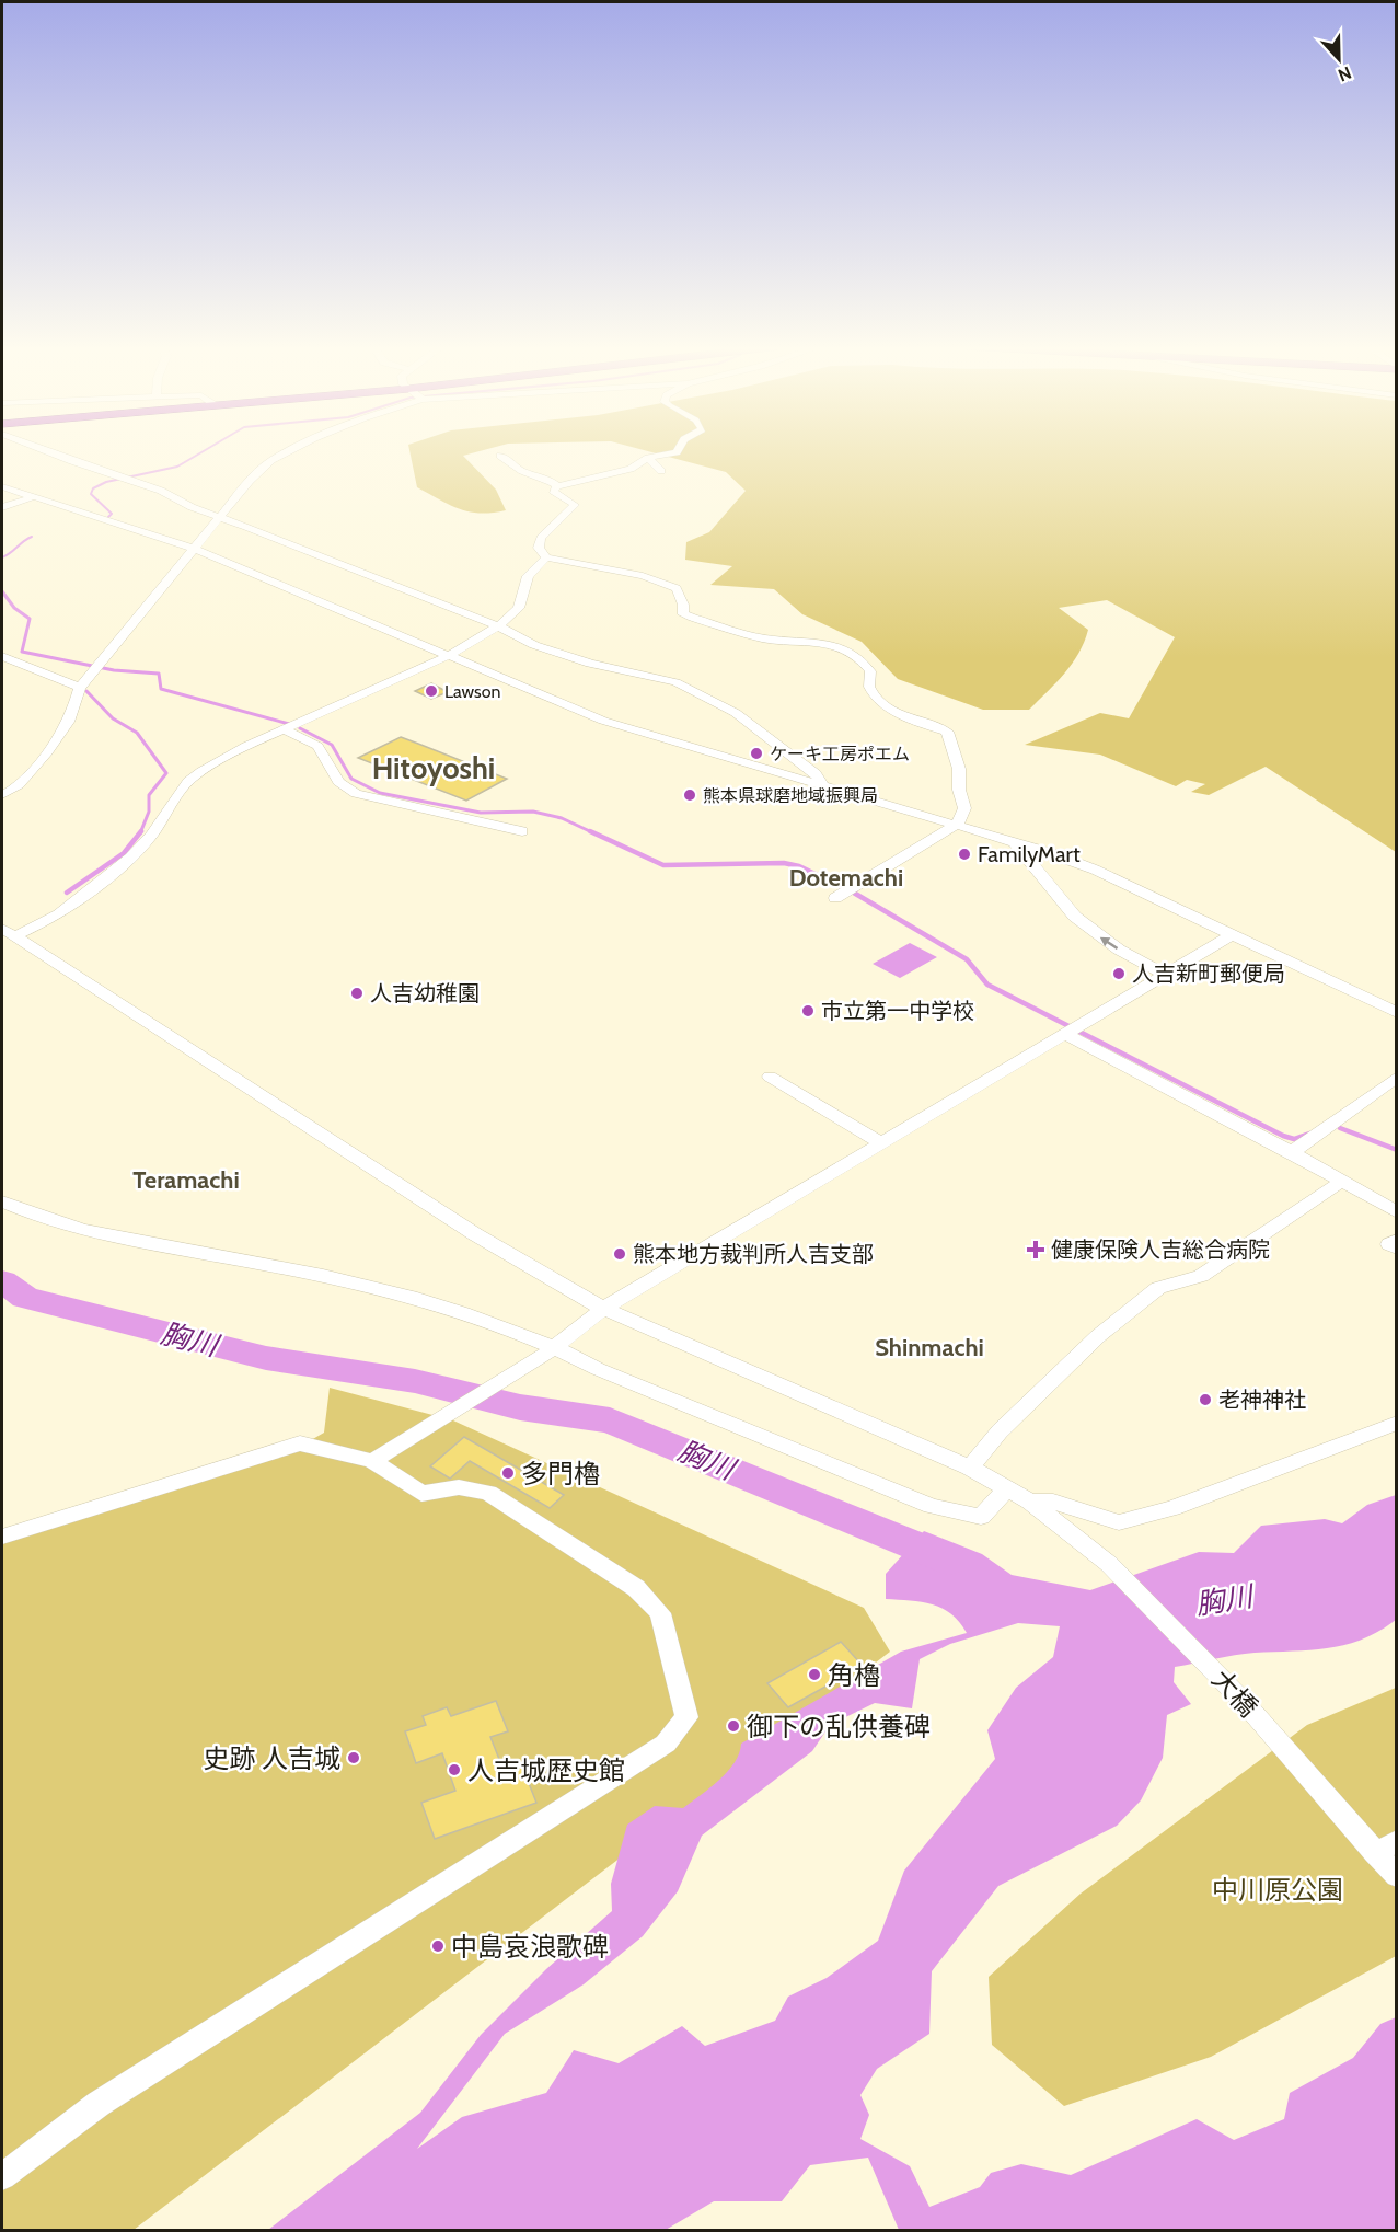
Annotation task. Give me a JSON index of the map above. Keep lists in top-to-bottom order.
{
  "streets": {
    "street": ["大橋"]
  },
  "districts": [
    "Hitoyoshi",
    "Dotemachi",
    "Teramachi",
    "Shinmachi"
  ],
  "water": ["胸川"],
  "parks": ["中川原公園"],
  "places": {
    "other": [
      "Lawson",
      "ケーキ工房ポエム",
      "熊本県球磨地域振興局",
      "FamilyMart",
      "人吉新町郵便局",
      "人吉幼稚園",
      "市立第一中学校",
      "熊本地方裁判所人吉支部",
      "老神神社",
      "多門櫓",
      "角櫓",
      "御下の乱供養碑",
      "史跡 人吉城",
      "人吉城歴史館",
      "中島哀浪歌碑"
    ],
    "health": ["健康保険人吉総合病院"]
  },
  "north": "bottom"
}
